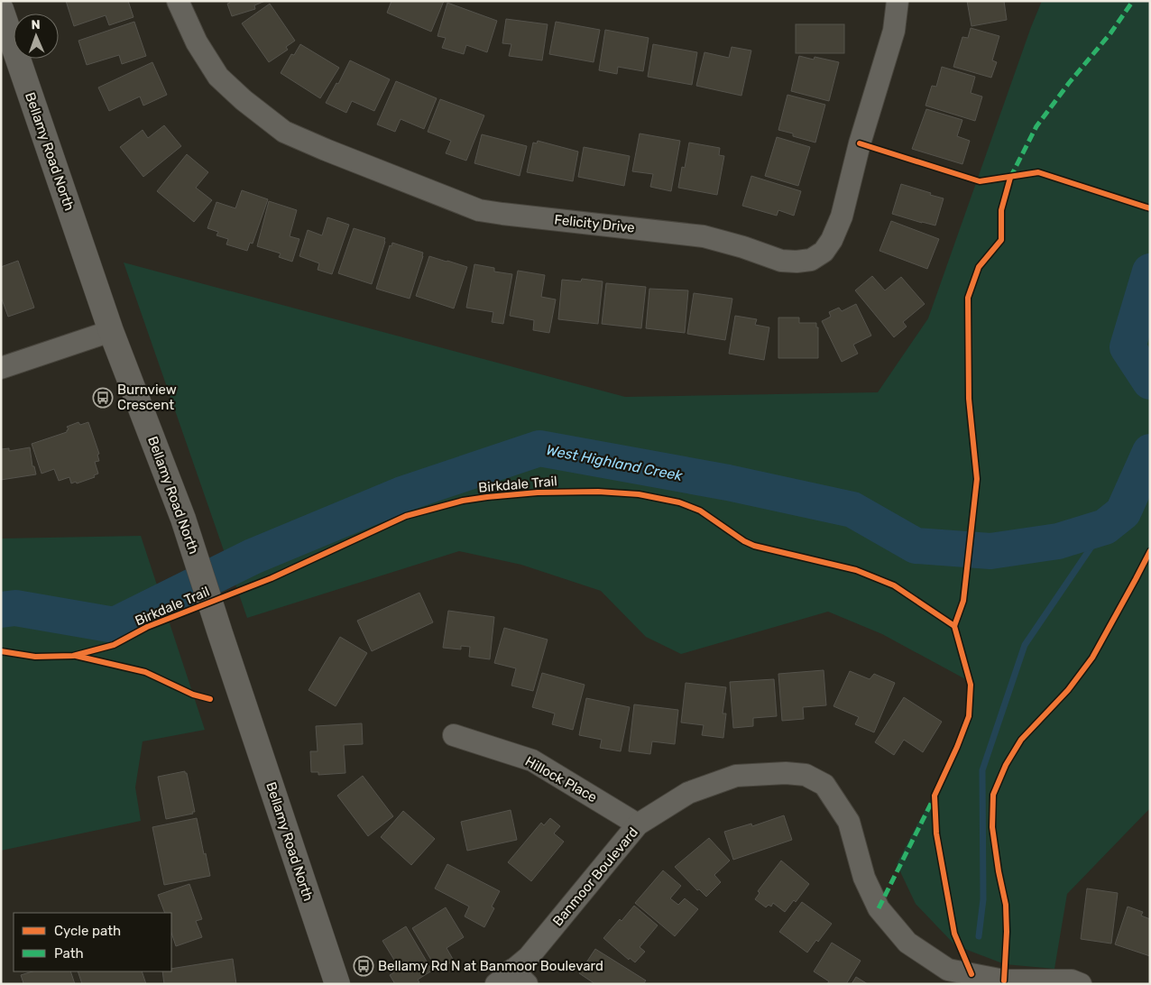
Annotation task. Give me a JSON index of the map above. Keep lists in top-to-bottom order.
{
  "streets": {
    "street": [
      "Bellamy Road North",
      "Felicity Drive",
      "Hillock Place",
      "Banmoor Boulevard"
    ],
    "cycle path": ["Birkdale Trail"]
  },
  "crossings": [
    ["Hillock Place", "Banmoor Boulevard"]
  ],
  "water": ["West Highland Creek"],
  "places": {
    "bus stop": ["Burnview Crescent", "Bellamy Rd N at Banmoor Boulevard"]
  },
  "legend": ["Cycle path", "Path"],
  "north": "top"
}
